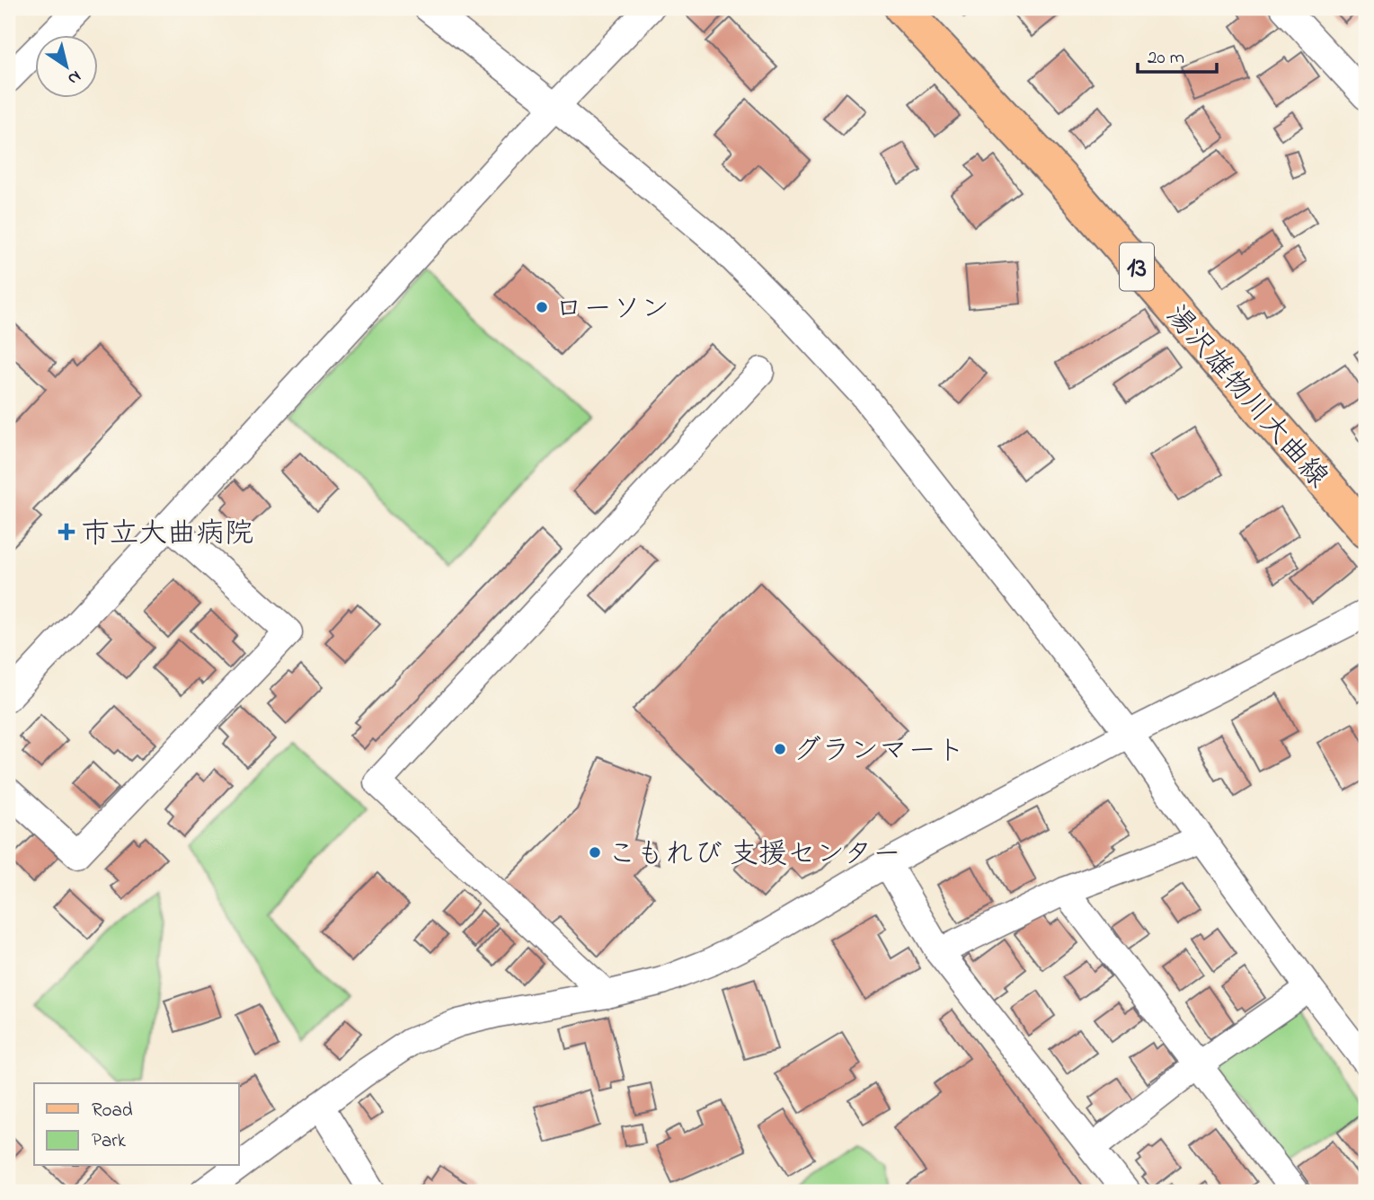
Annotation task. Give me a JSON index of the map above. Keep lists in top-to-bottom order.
{
  "streets": {
    "main road": ["13", "湯沢雄物川大曲線"]
  },
  "places": {
    "other": ["ローソン", "グランマート", "こもれび 支援センター"],
    "health": ["市立大曲病院"]
  },
  "legend": ["Road", "Park"],
  "scale_bar": "20 m",
  "north": "bottom right"
}
